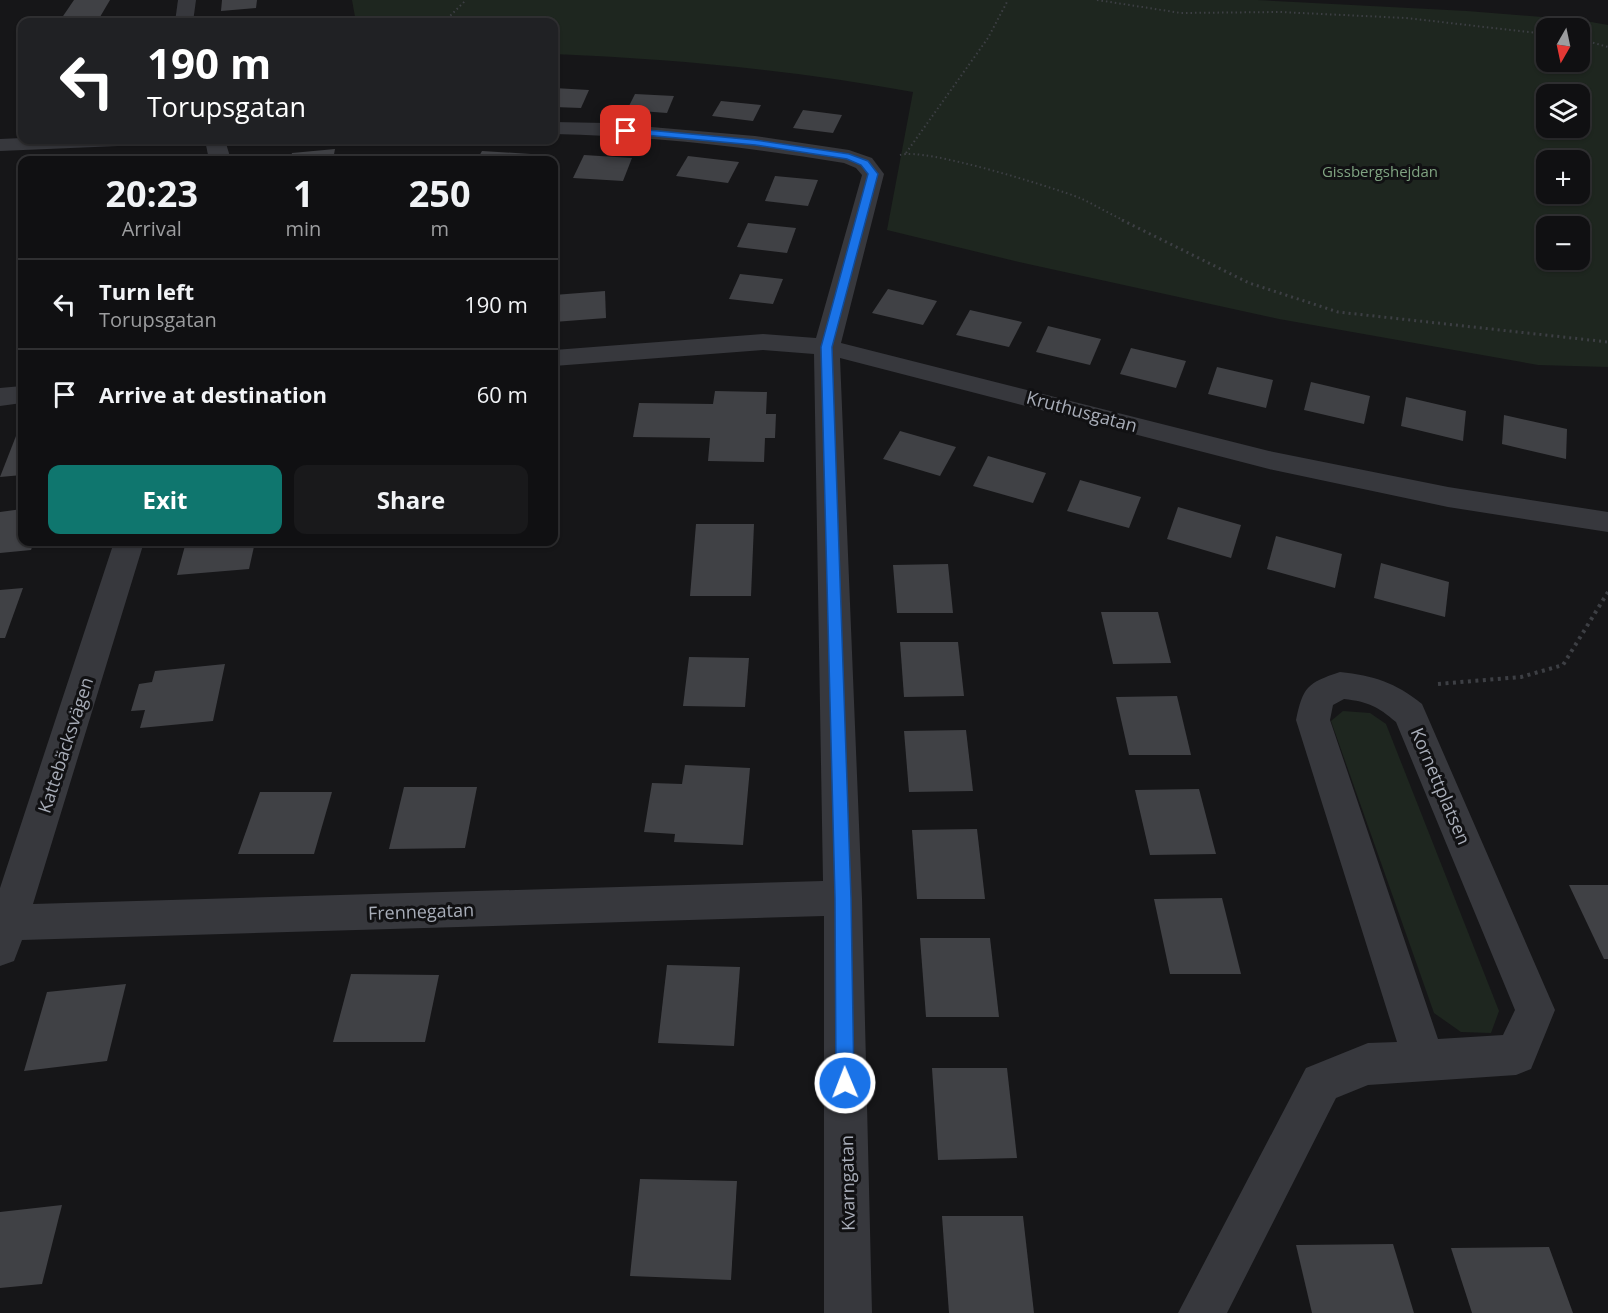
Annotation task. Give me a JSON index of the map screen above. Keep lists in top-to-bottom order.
{
  "streets": {
    "street": [
      "Kruthusgatan",
      "Kattebäcksvägen",
      "Kornettplatsen",
      "Frennegatan",
      "Kvarngatan"
    ]
  },
  "crossings": [
    ["Kruthusgatan", "Kvarngatan"],
    ["Kattebäcksvägen", "Frennegatan"],
    ["Frennegatan", "Kvarngatan"]
  ],
  "parks": ["Gissbergshejdan"],
  "north": "bottom",
  "page": {
    "map_buttons": ["+", "−"],
    "turn": ["190 m", "Torupsgatan"],
    "eta": [
      "20:23",
      "Arrival",
      "1",
      "min",
      "250",
      "m"
    ],
    "list": [
      {
        "name": "Turn left",
        "note": "Torupsgatan",
        "value": "190 m"
      },
      {
        "name": "Arrive at destination",
        "value": "60 m"
      }
    ],
    "buttons": ["Exit", "Share"]
  }
}
